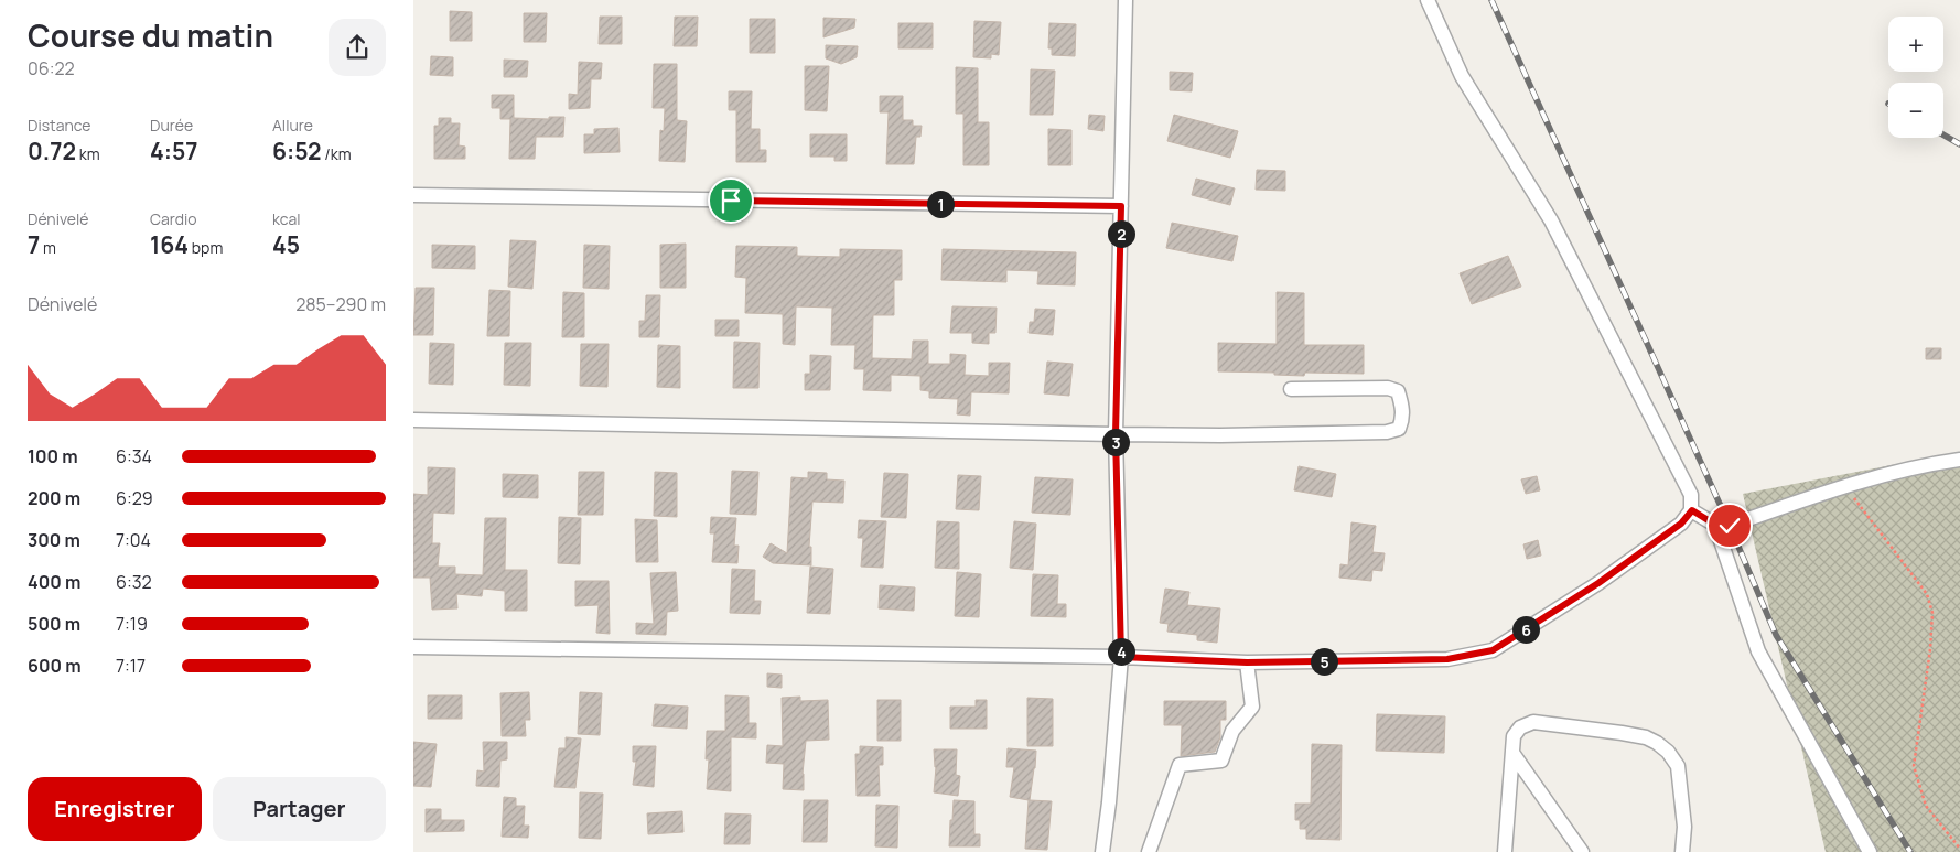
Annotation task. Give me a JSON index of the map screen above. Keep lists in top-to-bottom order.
{
  "page": {
    "heading": ["Course du matin", "06:22"],
    "map_buttons": ["+", "−"],
    "stats": [
      ["Distance", "0.72 km"],
      ["Durée", "4:57"],
      ["Allure", "6:52 /km"],
      ["Dénivelé", "7 m"],
      ["Cardio", "164 bpm"],
      ["kcal", "45"]
    ],
    "pins": [
      "1",
      "2",
      "3",
      "6",
      "4",
      "5"
    ],
    "chart": ["Dénivelé", "285–290 m"],
    "list": [
      {
        "name": "100 m",
        "note": "6:34"
      },
      {
        "name": "200 m",
        "note": "6:29"
      },
      {
        "name": "300 m",
        "note": "7:04"
      },
      {
        "name": "400 m",
        "note": "6:32"
      },
      {
        "name": "500 m",
        "note": "7:19"
      },
      {
        "name": "600 m",
        "note": "7:17"
      }
    ],
    "buttons": ["Enregistrer", "Partager"]
  }
}
